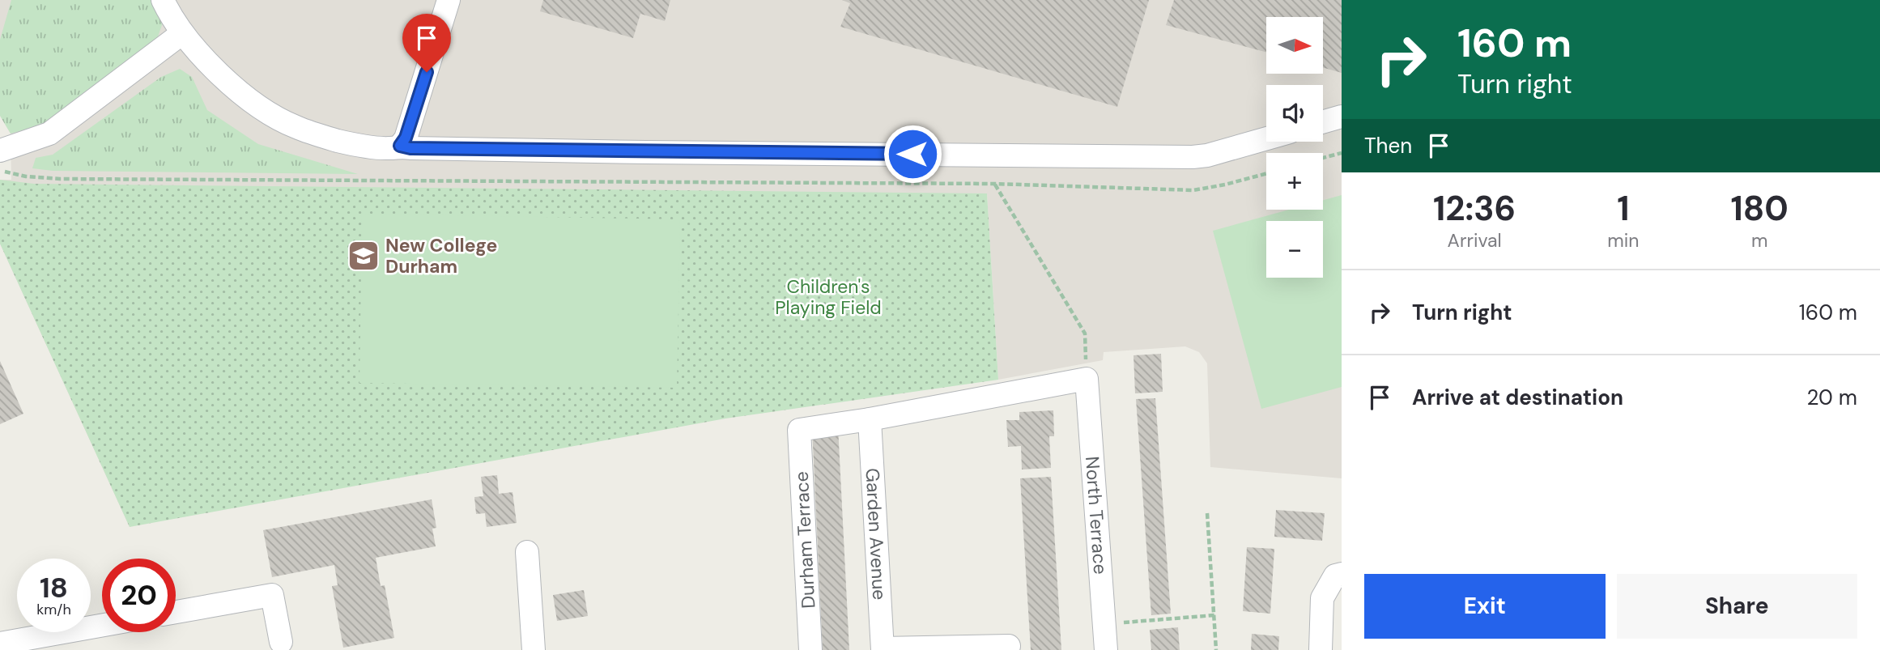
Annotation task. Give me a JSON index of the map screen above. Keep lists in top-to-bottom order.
{
  "streets": {
    "street": ["North Terrace", "Garden Avenue", "Durham Terrace"]
  },
  "crossings": [
    ["Garden Avenue", "Durham Terrace"]
  ],
  "parks": ["Children's Playing Field"],
  "places": {
    "school or university": ["New College Durham"]
  },
  "north": "right",
  "page": {
    "turn": ["160 m", "Turn right"],
    "map_buttons": ["+", "−"],
    "then": "Then",
    "eta": [
      "12:36",
      "Arrival",
      "1",
      "min",
      "180",
      "m"
    ],
    "list": [
      {
        "name": "Turn right",
        "value": "160 m"
      },
      {
        "name": "Arrive at destination",
        "value": "20 m"
      }
    ],
    "speed": "18 km/h",
    "limit": "20",
    "buttons": ["Exit", "Share"]
  }
}
